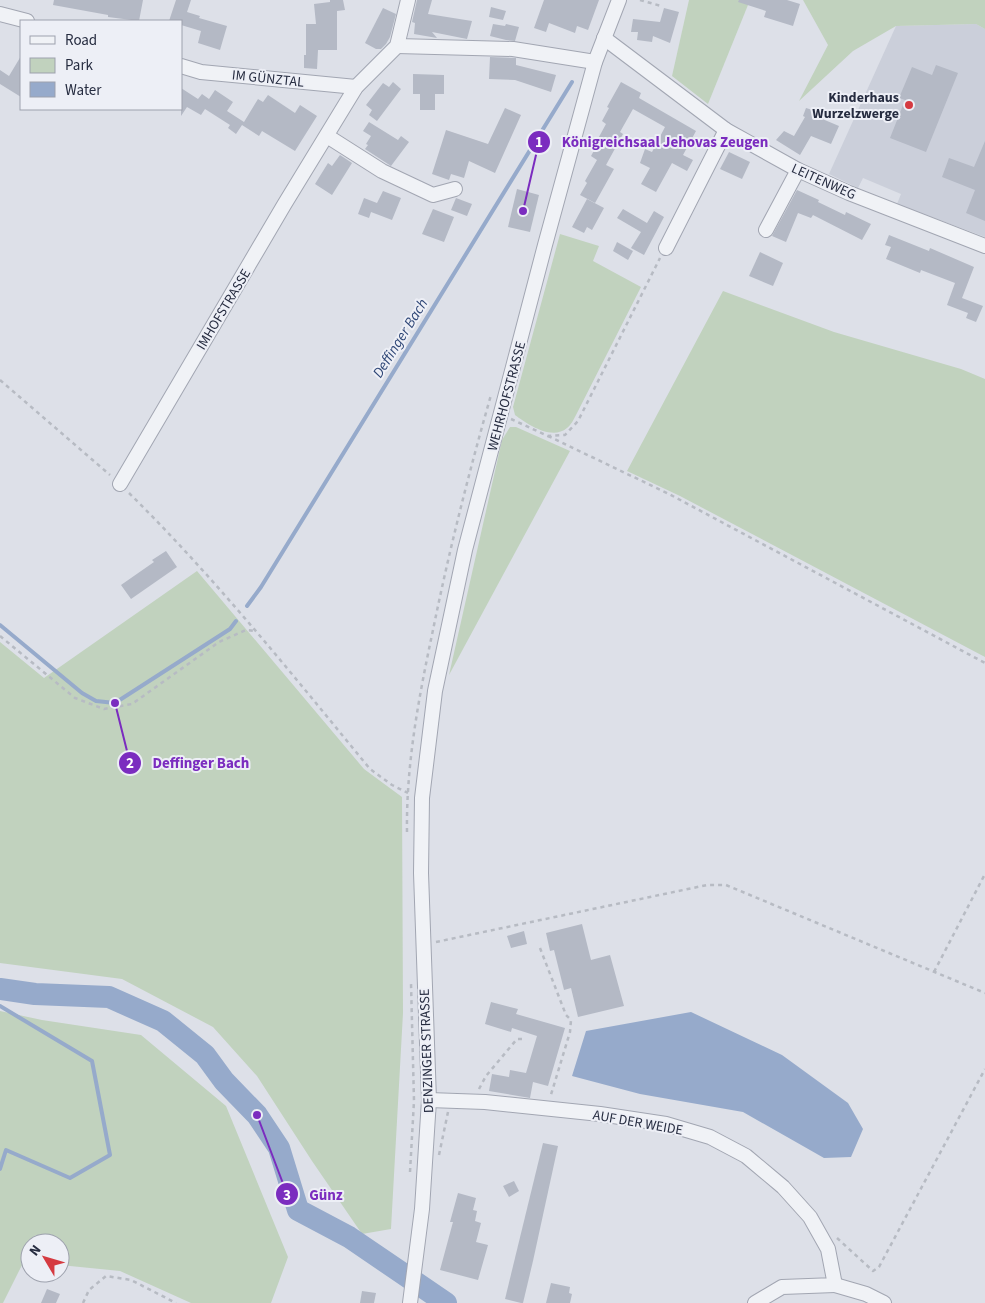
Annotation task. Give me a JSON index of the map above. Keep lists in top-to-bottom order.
{
  "streets": {
    "street": [
      "IM GÜNZTAL",
      "LEITENWEG",
      "IMHOFSTRASSE",
      "WEHRHOFSTRASSE",
      "DENZINGER STRASSE",
      "AUF DER WEIDE"
    ]
  },
  "crossings": [
    ["IM GÜNZTAL", "IMHOFSTRASSE"],
    ["LEITENWEG", "WEHRHOFSTRASSE"],
    ["WEHRHOFSTRASSE", "DENZINGER STRASSE"],
    ["DENZINGER STRASSE", "AUF DER WEIDE"]
  ],
  "water": ["Deffinger Bach"],
  "places": [
    "Kinderhaus Wurzelzwerge",
    "Königreichsaal Jehovas Zeugen",
    "Deffinger Bach",
    "Günz"
  ],
  "legend": ["Road", "Park", "Water"],
  "north": "top left"
}
